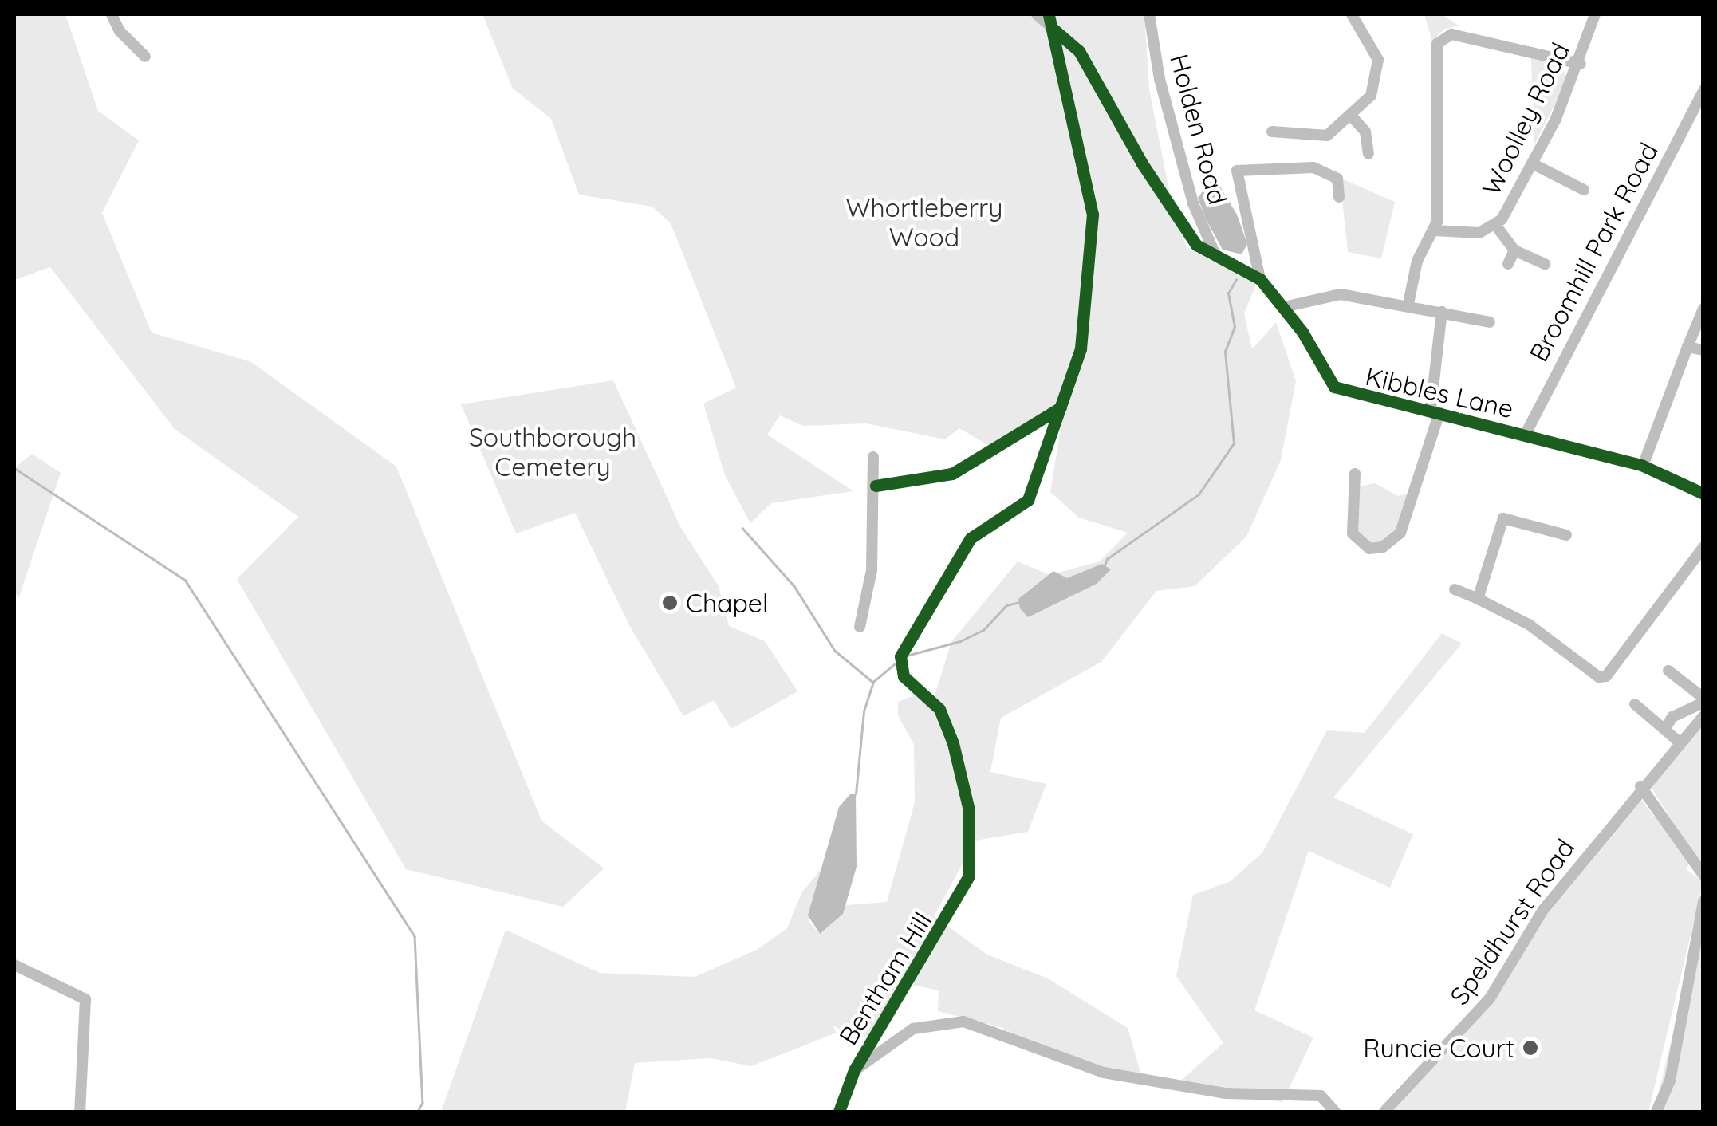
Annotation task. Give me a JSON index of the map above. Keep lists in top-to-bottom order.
{
  "streets": {
    "street": [
      "Woolley Road",
      "Holden Road",
      "Broomhill Park Road",
      "Kibbles Lane",
      "Speldhurst Road",
      "Bentham Hill"
    ]
  },
  "crossings": [
    ["Holden Road", "Kibbles Lane"],
    ["Broomhill Park Road", "Kibbles Lane"]
  ],
  "parks": ["Whortleberry Wood", "Southborough Cemetery"],
  "places": ["Chapel", "Runcie Court"]
}
